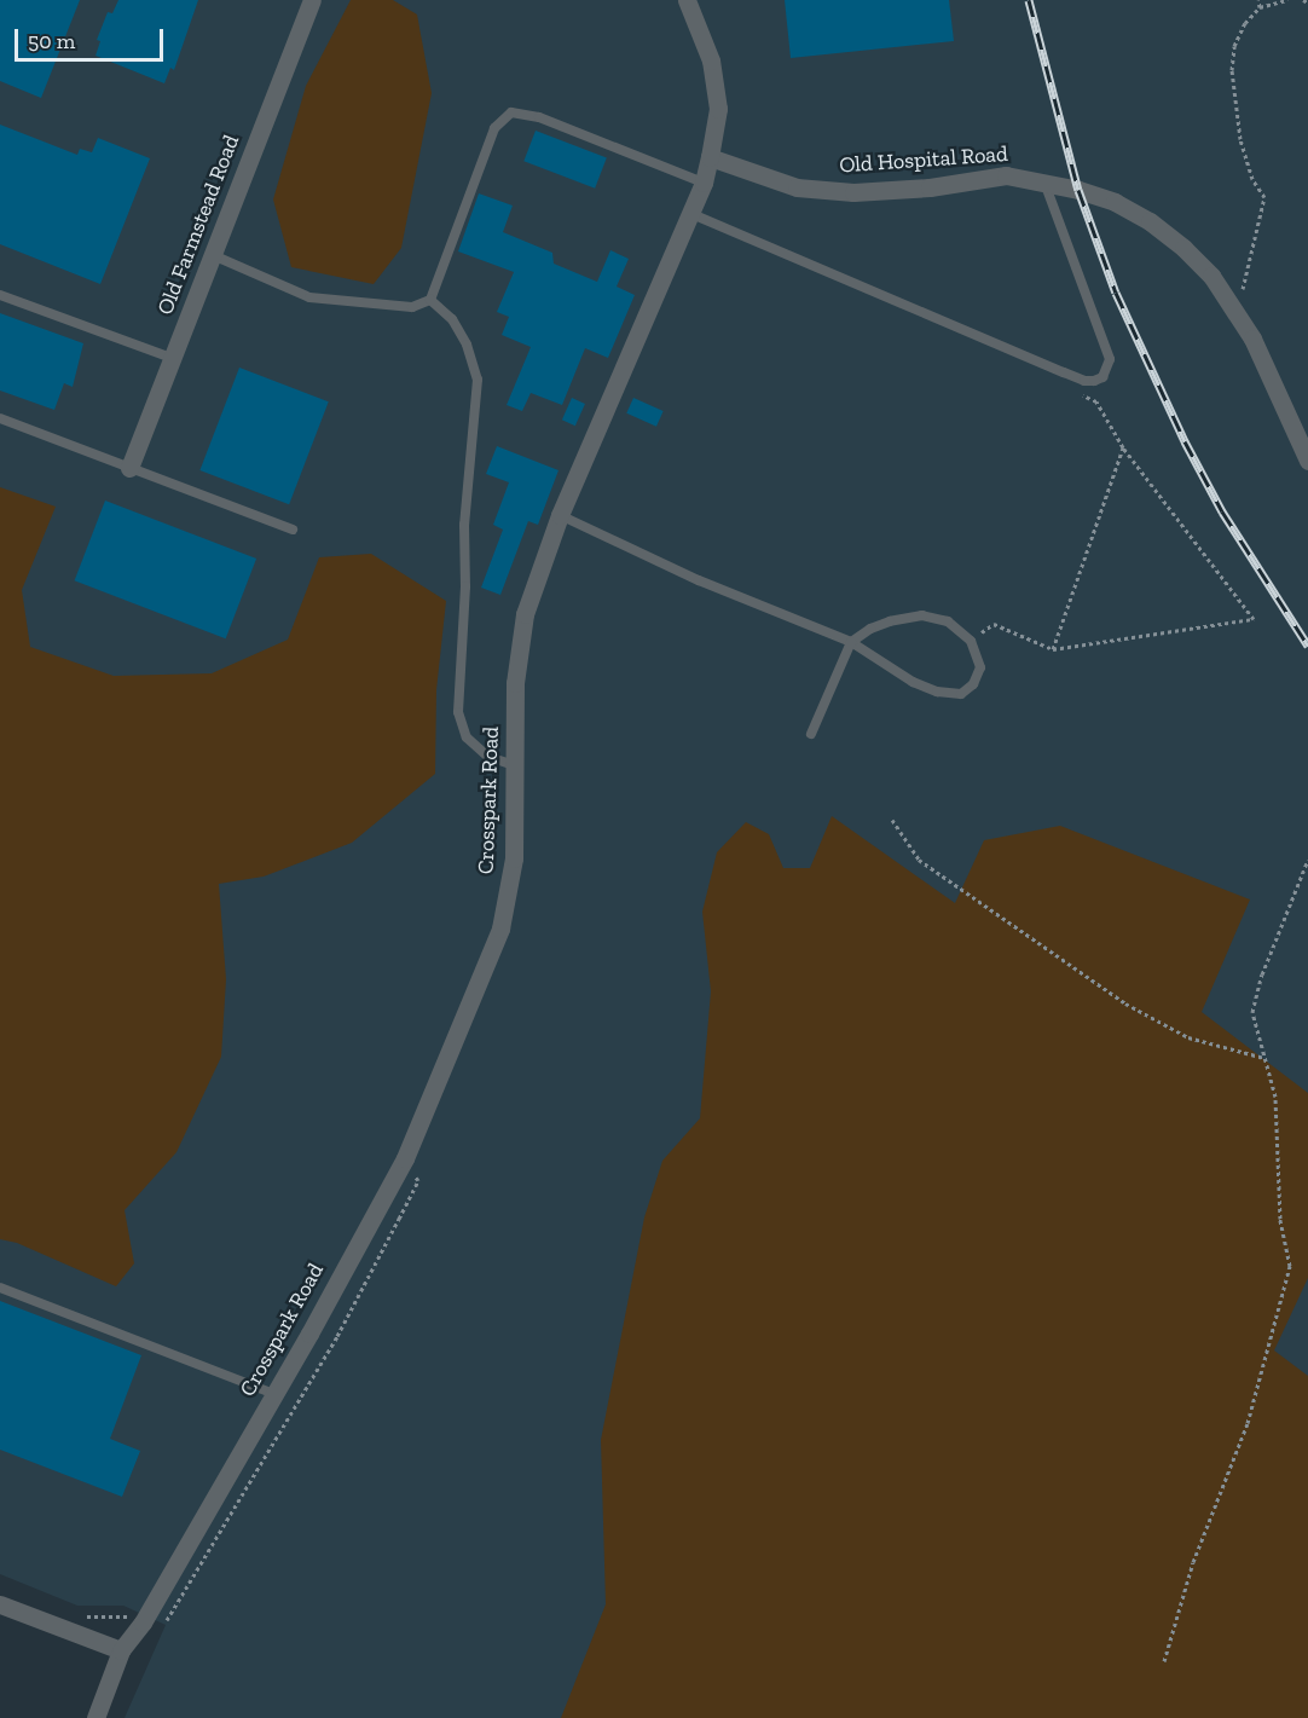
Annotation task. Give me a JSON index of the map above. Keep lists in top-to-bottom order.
{
  "streets": {
    "street": ["Old Hospital Road", "Old Farmstead Road", "Crosspark Road"]
  },
  "crossings": [
    ["Old Hospital Road", "Crosspark Road"]
  ],
  "scale_bar": "50 m"
}
